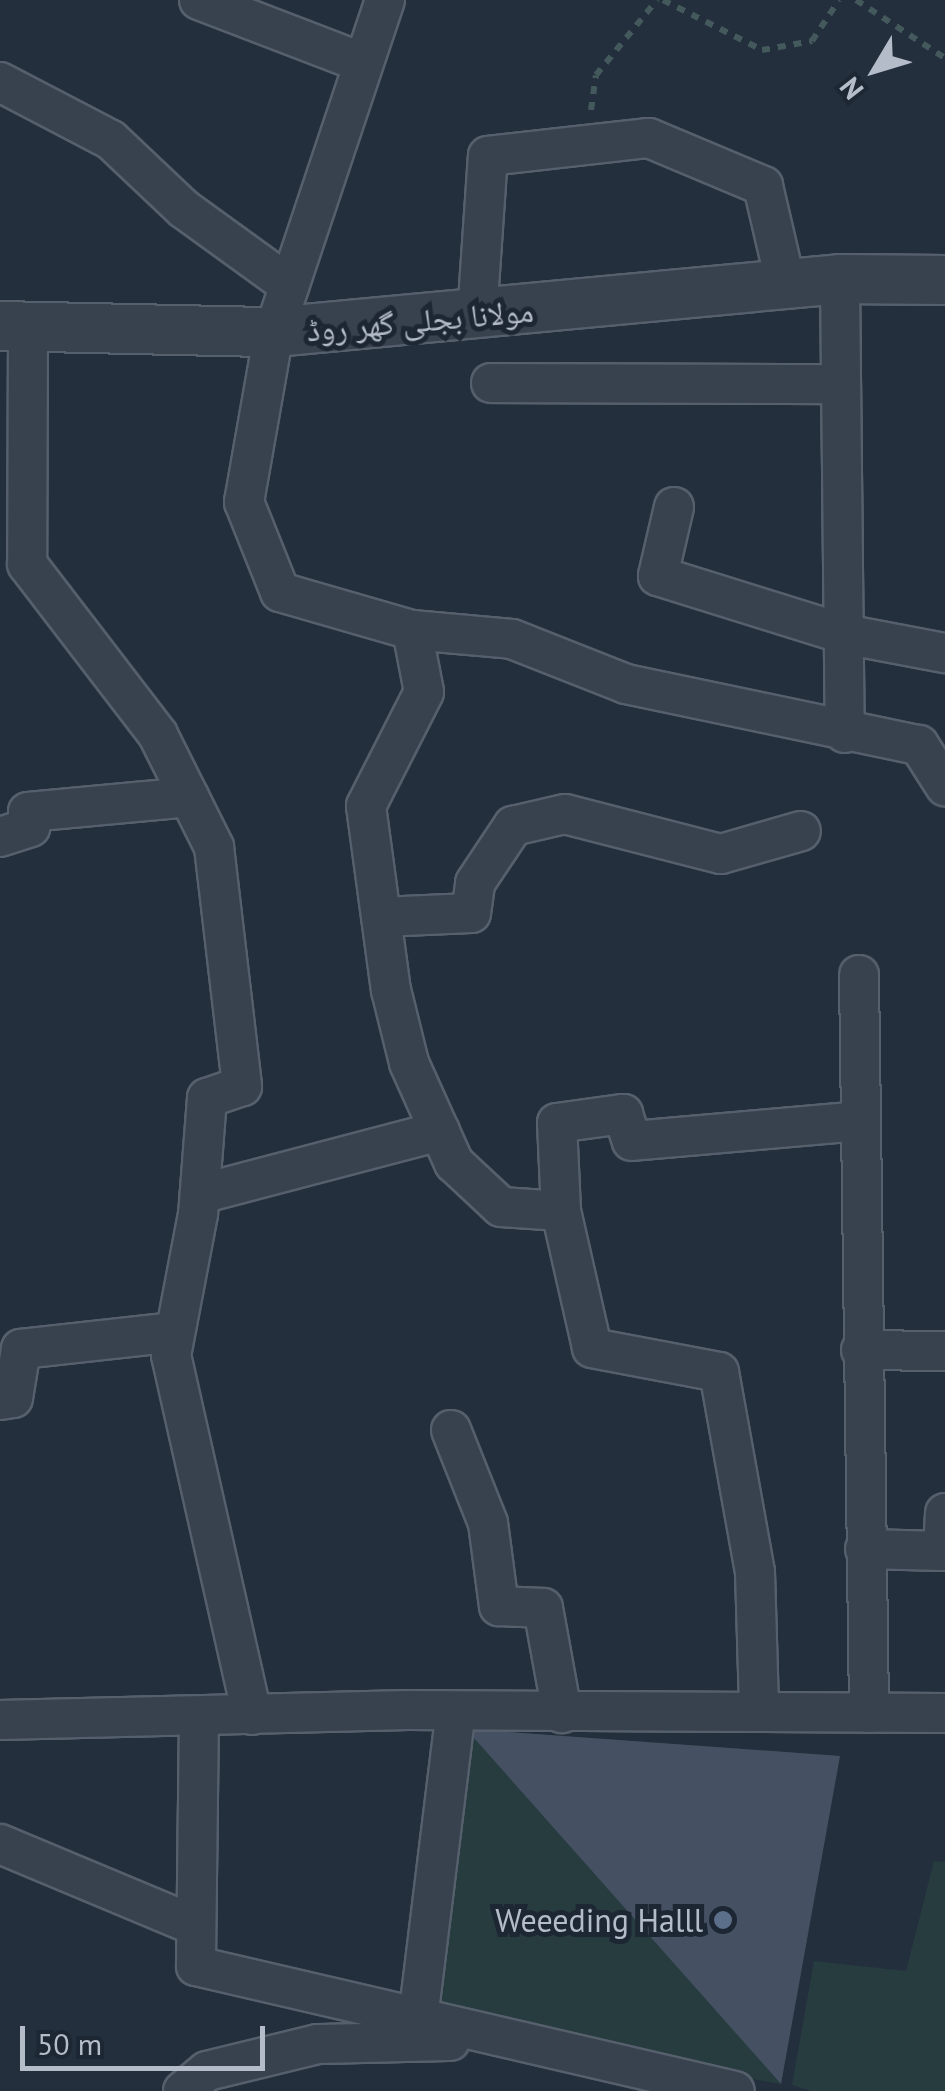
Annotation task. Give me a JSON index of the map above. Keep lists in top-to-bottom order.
{
  "streets": {
    "street": ["مولانا بجلی گھر روڈ"]
  },
  "places": ["Weeeding Halll"],
  "scale_bar": "50 m",
  "north": "bottom left"
}
